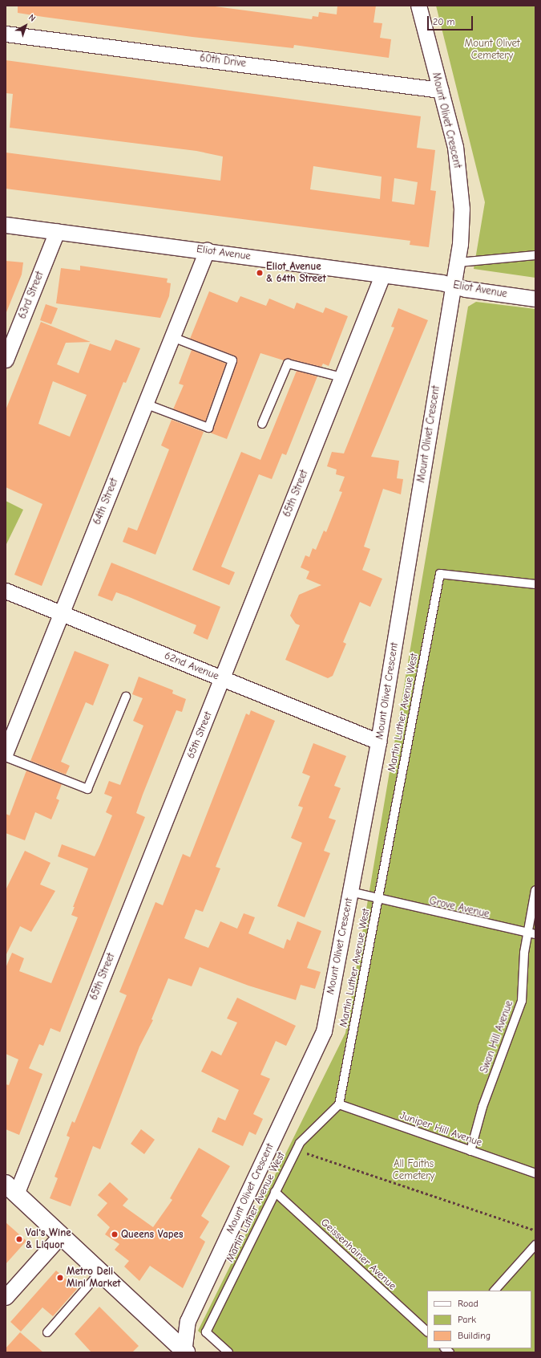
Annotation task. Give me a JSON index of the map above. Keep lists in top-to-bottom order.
{
  "streets": {
    "street": [
      "60th Drive",
      "Mount Olivet Crescent",
      "Eliot Avenue",
      "63rd Street",
      "65th Street",
      "64th Street",
      "62nd Avenue"
    ],
    "lane": [
      "Martin Luther Avenue West",
      "Grove Avenue",
      "Swan Hill Avenue",
      "Juniper Hill Avenue",
      "Geissenhainer Avenue"
    ]
  },
  "crossings": [
    ["60th Drive", "Mount Olivet Crescent"],
    ["Mount Olivet Crescent", "Eliot Avenue"],
    ["Mount Olivet Crescent", "62nd Avenue"],
    ["Mount Olivet Crescent", "Grove Avenue"],
    ["Eliot Avenue", "63rd Street"],
    ["Eliot Avenue", "65th Street"],
    ["Eliot Avenue", "64th Street"],
    ["65th Street", "62nd Avenue"],
    ["64th Street", "62nd Avenue"],
    ["Martin Luther Avenue West", "Grove Avenue"],
    ["Martin Luther Avenue West", "Juniper Hill Avenue"],
    ["Martin Luther Avenue West", "Geissenhainer Avenue"],
    ["Grove Avenue", "Swan Hill Avenue"],
    ["Swan Hill Avenue", "Juniper Hill Avenue"]
  ],
  "parks": ["Mount Olivet Cemetery", "All Faiths Cemetery"],
  "places": [
    "Eliot Avenue & 64th Street",
    "Queens Vapes",
    "Val's Wine & Liquor",
    "Metro Deli Mini Market"
  ],
  "legend": ["Road", "Park", "Building"],
  "scale_bar": "20 m",
  "north": "top right"
}
